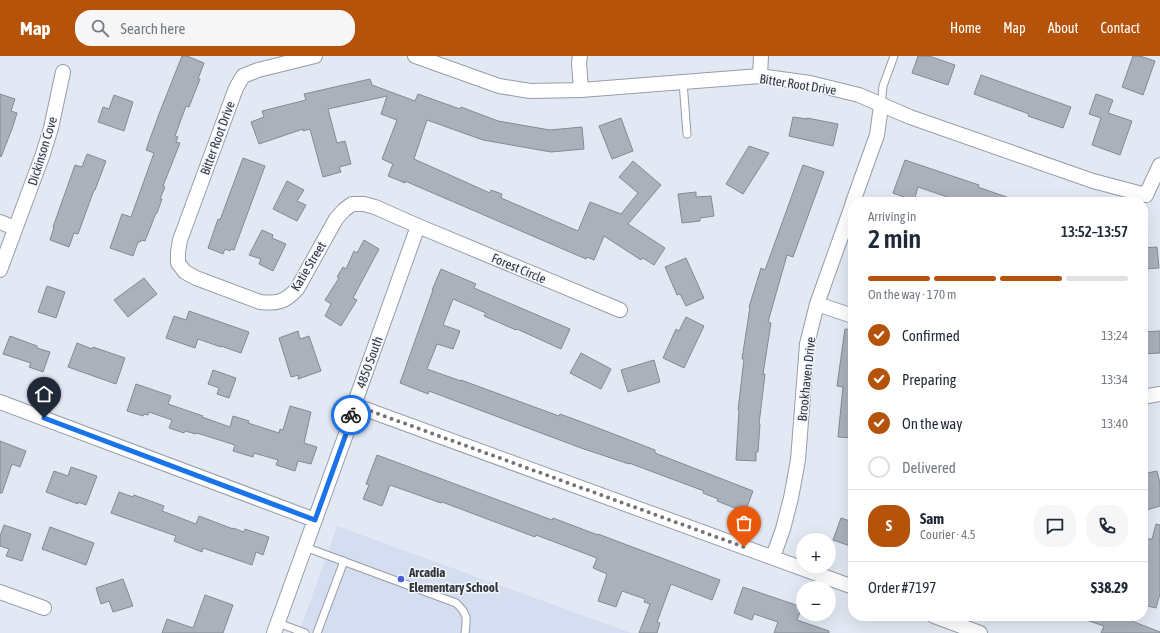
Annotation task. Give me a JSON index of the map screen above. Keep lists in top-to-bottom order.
{
  "streets": {
    "street": [
      "Bitter Root Drive",
      "Dickinson Cove",
      "Katie Street",
      "Forest Circle",
      "4850 South",
      "Brookhaven Drive"
    ]
  },
  "crossings": [
    ["Bitter Root Drive", "Katie Street"],
    ["Bitter Root Drive", "Brookhaven Drive"],
    ["Katie Street", "Forest Circle"],
    ["Katie Street", "4850 South"],
    ["Forest Circle", "4850 South"]
  ],
  "places": ["Arcadia Elementary School"],
  "page": {
    "header": "Map",
    "search": "Search here",
    "nav": [
      "Home",
      "Map",
      "About",
      "Contact"
    ],
    "heading": ["2 min", "Arriving in", "13:52–13:57"],
    "panel": [
      "Sam",
      "Courier · 4.5",
      "Order #7197",
      "$38.29"
    ],
    "bar": "On the way · 170 m",
    "list": [
      ["Confirmed", "13:24"],
      ["Preparing", "13:34"],
      ["On the way", "13:40"],
      "Delivered"
    ],
    "round": "S",
    "map_buttons": ["+", "−"]
  }
}
